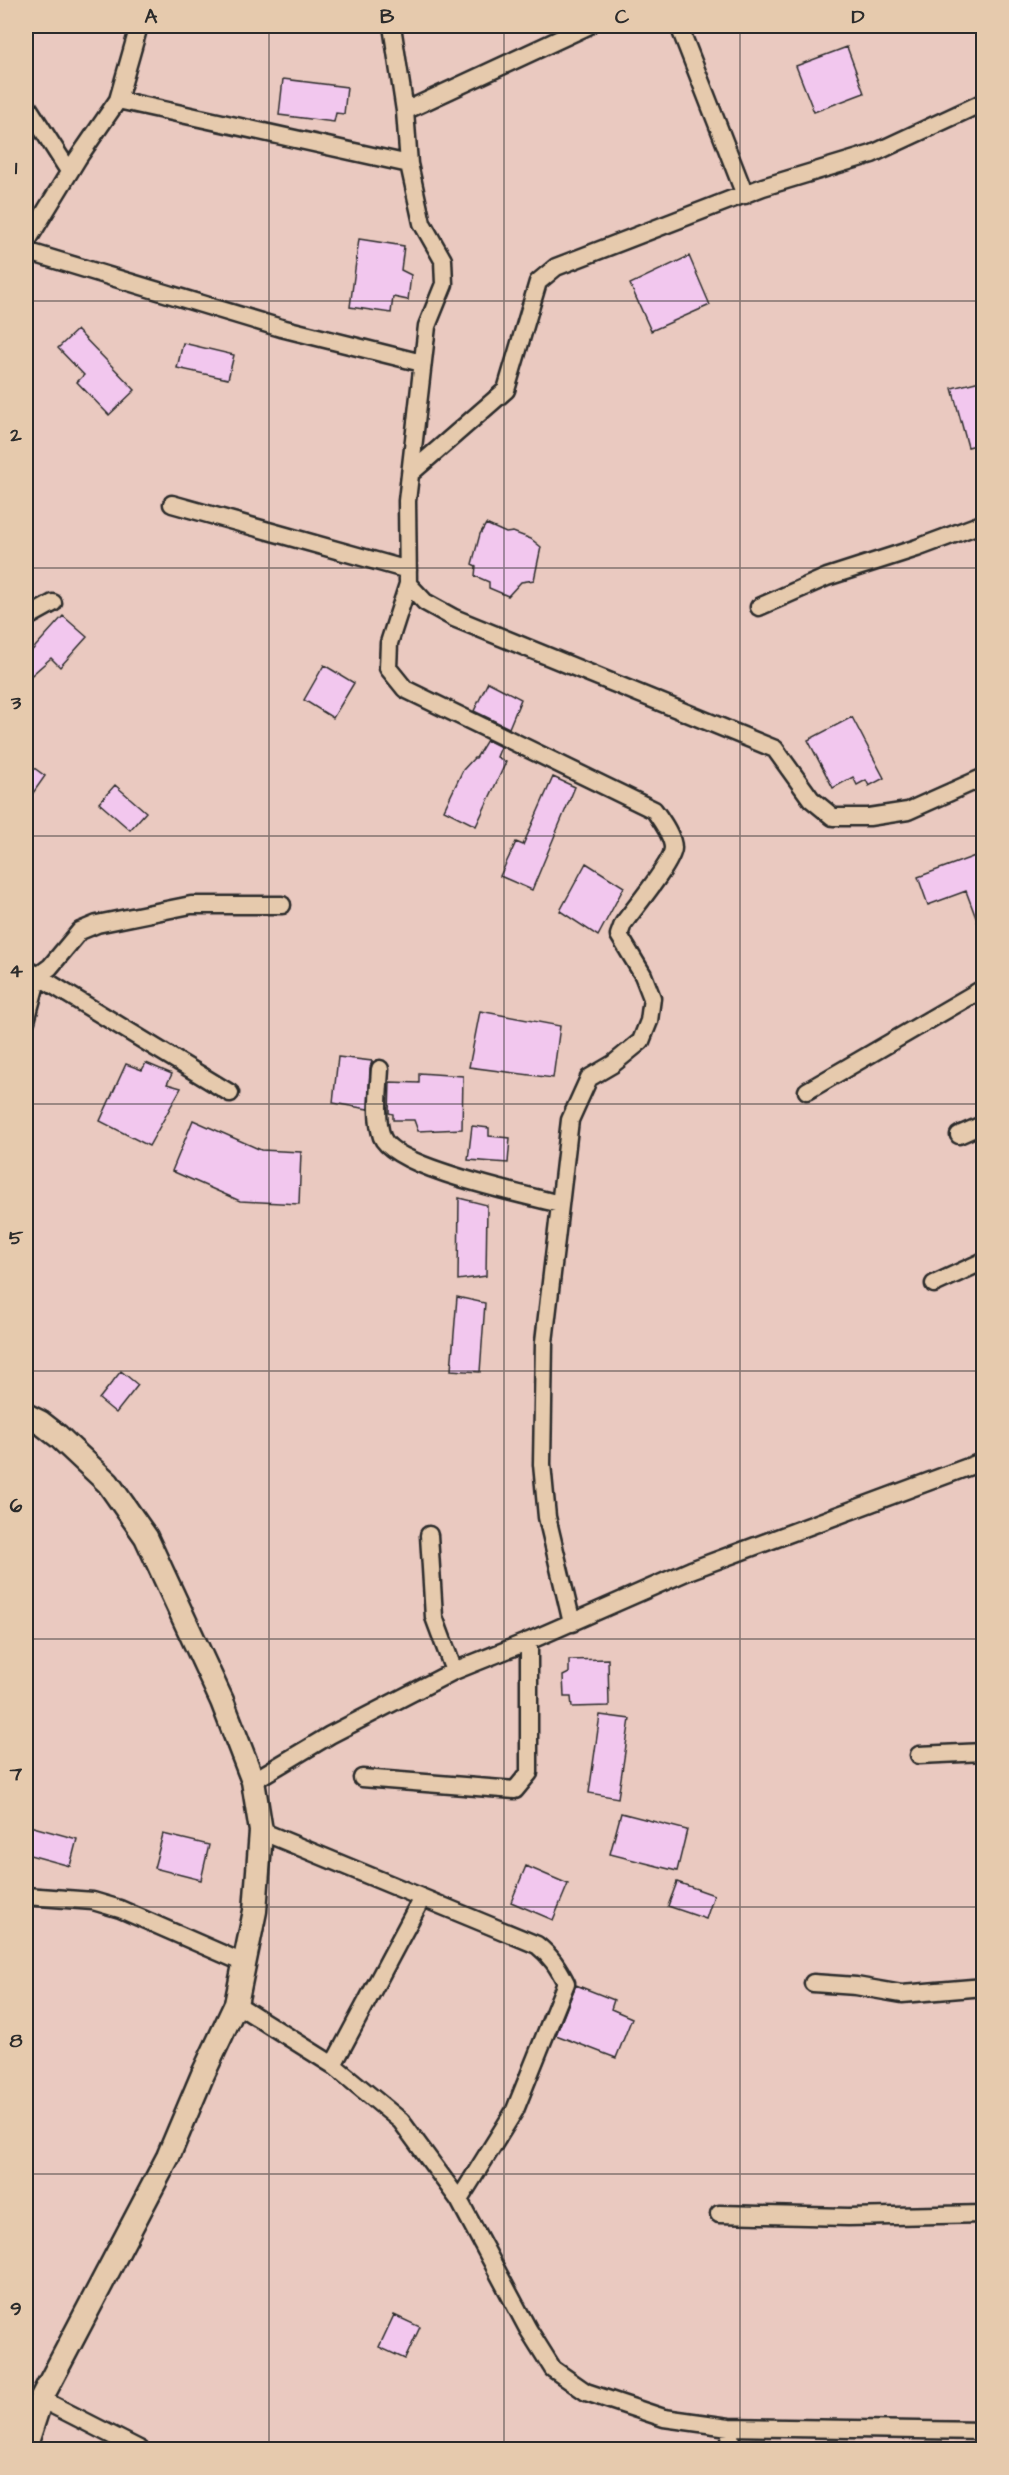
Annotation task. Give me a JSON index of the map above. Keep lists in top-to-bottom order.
{
  "grid": {
    "columns": [
      "A",
      "B",
      "C",
      "D"
    ],
    "rows": [
      "1",
      "2",
      "3",
      "4",
      "5",
      "6",
      "7",
      "8",
      "9"
    ]
  }
}
